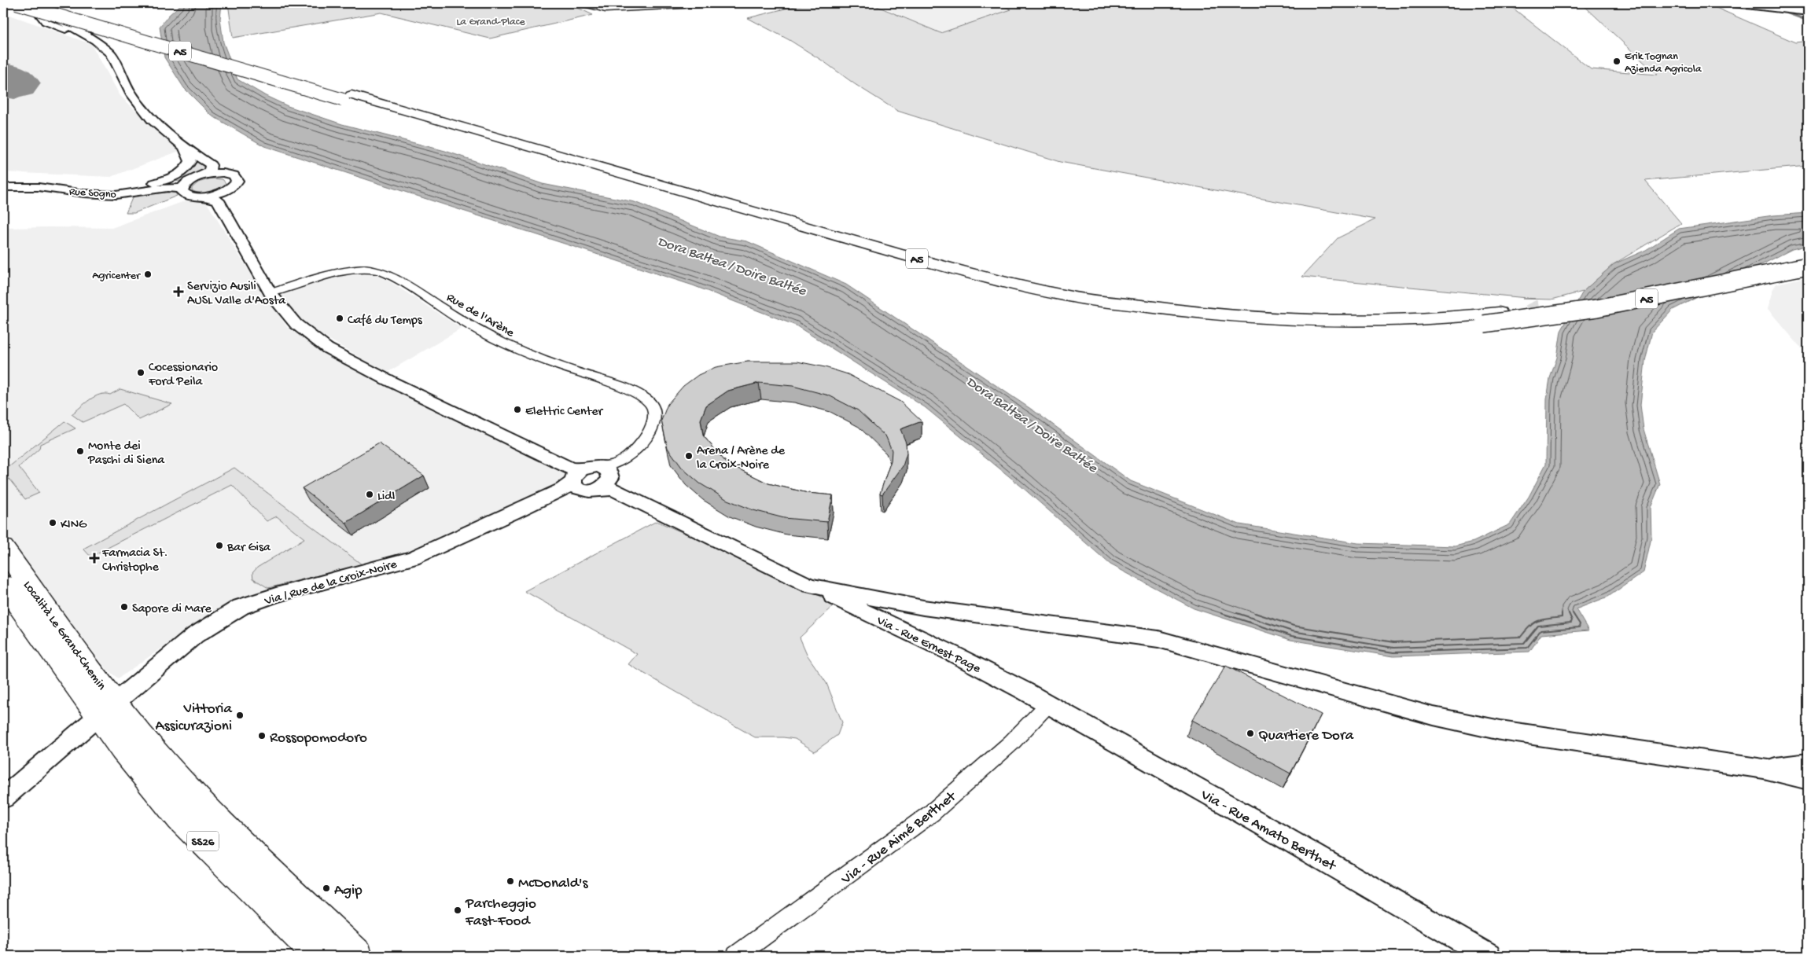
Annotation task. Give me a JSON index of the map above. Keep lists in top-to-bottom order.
{
  "streets": {
    "main road": ["A5", "Località Le Grand-Chemin", "SS26"],
    "street": [
      "Rue Sogno",
      "Rue de l'Arène",
      "Via / Rue de la Croix-Noire",
      "Via - Rue Ernest Page",
      "Via - Rue Amato Berthet",
      "Via - Rue Aimé Berthet"
    ]
  },
  "crossings": [
    ["Rue de l'Arène", "Via / Rue de la Croix-Noire"],
    ["Via / Rue de la Croix-Noire", "Località Le Grand-Chemin"],
    ["Via / Rue de la Croix-Noire", "SS26"],
    ["Località Le Grand-Chemin", "SS26"],
    ["Via - Rue Ernest Page", "Via - Rue Amato Berthet"],
    ["Via - Rue Ernest Page", "Via - Rue Aimé Berthet"],
    ["Via - Rue Amato Berthet", "Via - Rue Aimé Berthet"]
  ],
  "water": ["Dora Baltea / Doire Baltée"],
  "parks": ["La Grand-Place"],
  "places": {
    "other": [
      "Erik Tognan Azienda Agricola",
      "Agricenter",
      "Café du Temps",
      "Cocessionario Ford Peila",
      "Elettric Center",
      "Monte dei Paschi di Siena",
      "Arena / Arène de la Croix-Noire",
      "Lidl",
      "KING",
      "Bar Gisa",
      "Sapore di Mare",
      "Vittoria Assicurazioni",
      "Quartiere Dora",
      "Rossopomodoro",
      "McDonald's",
      "Agip",
      "Parcheggio Fast-Food"
    ],
    "health": ["Servizio Ausili AUSL Valle d'Aosta", "Farmacia St. Christophe"]
  }
}
